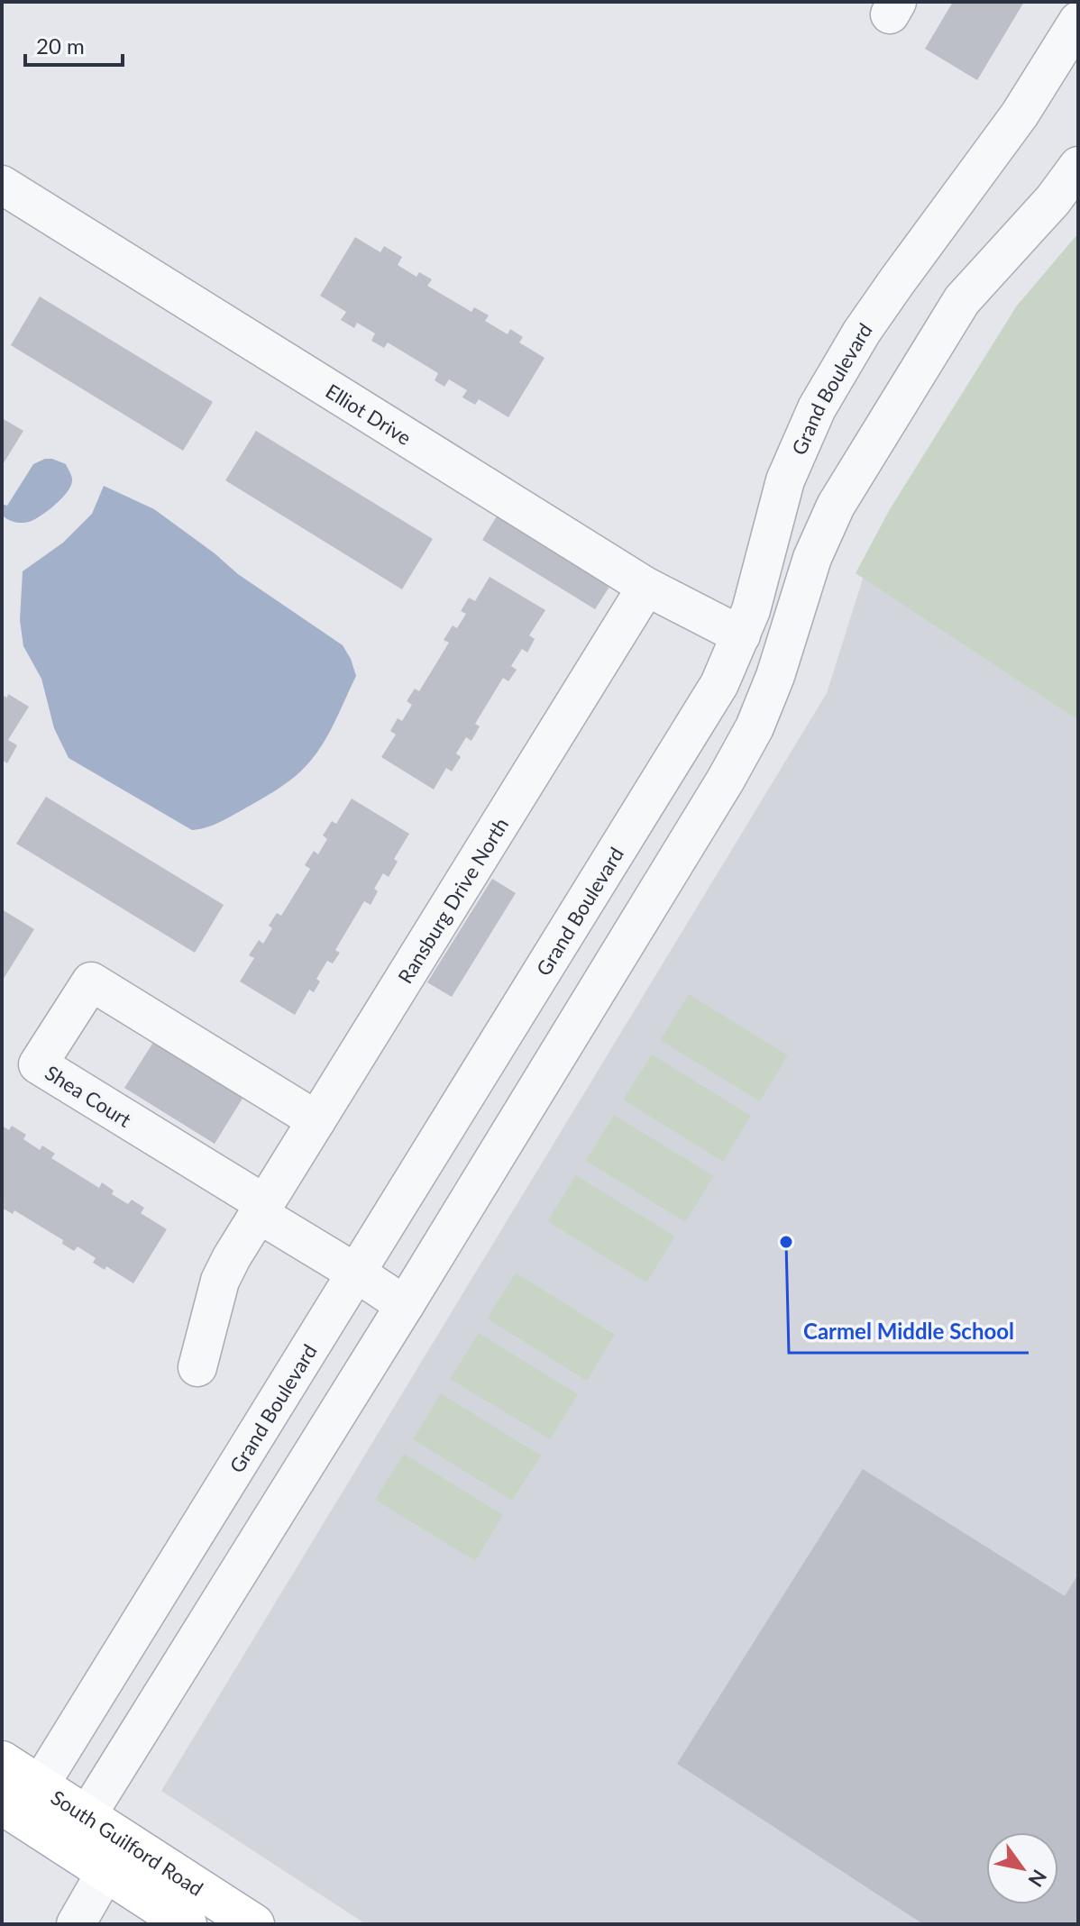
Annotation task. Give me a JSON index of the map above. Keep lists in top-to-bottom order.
{
  "streets": {
    "main road": ["South Guilford Road"],
    "street": [
      "Grand Boulevard",
      "Elliot Drive",
      "Ransburg Drive North",
      "Shea Court"
    ]
  },
  "crossings": [
    ["Grand Boulevard", "Elliot Drive"],
    ["Grand Boulevard", "South Guilford Road"],
    ["Elliot Drive", "Ransburg Drive North"],
    ["Ransburg Drive North", "Shea Court"]
  ],
  "places": ["Carmel Middle School"],
  "scale_bar": "20 m",
  "north": "bottom right"
}
